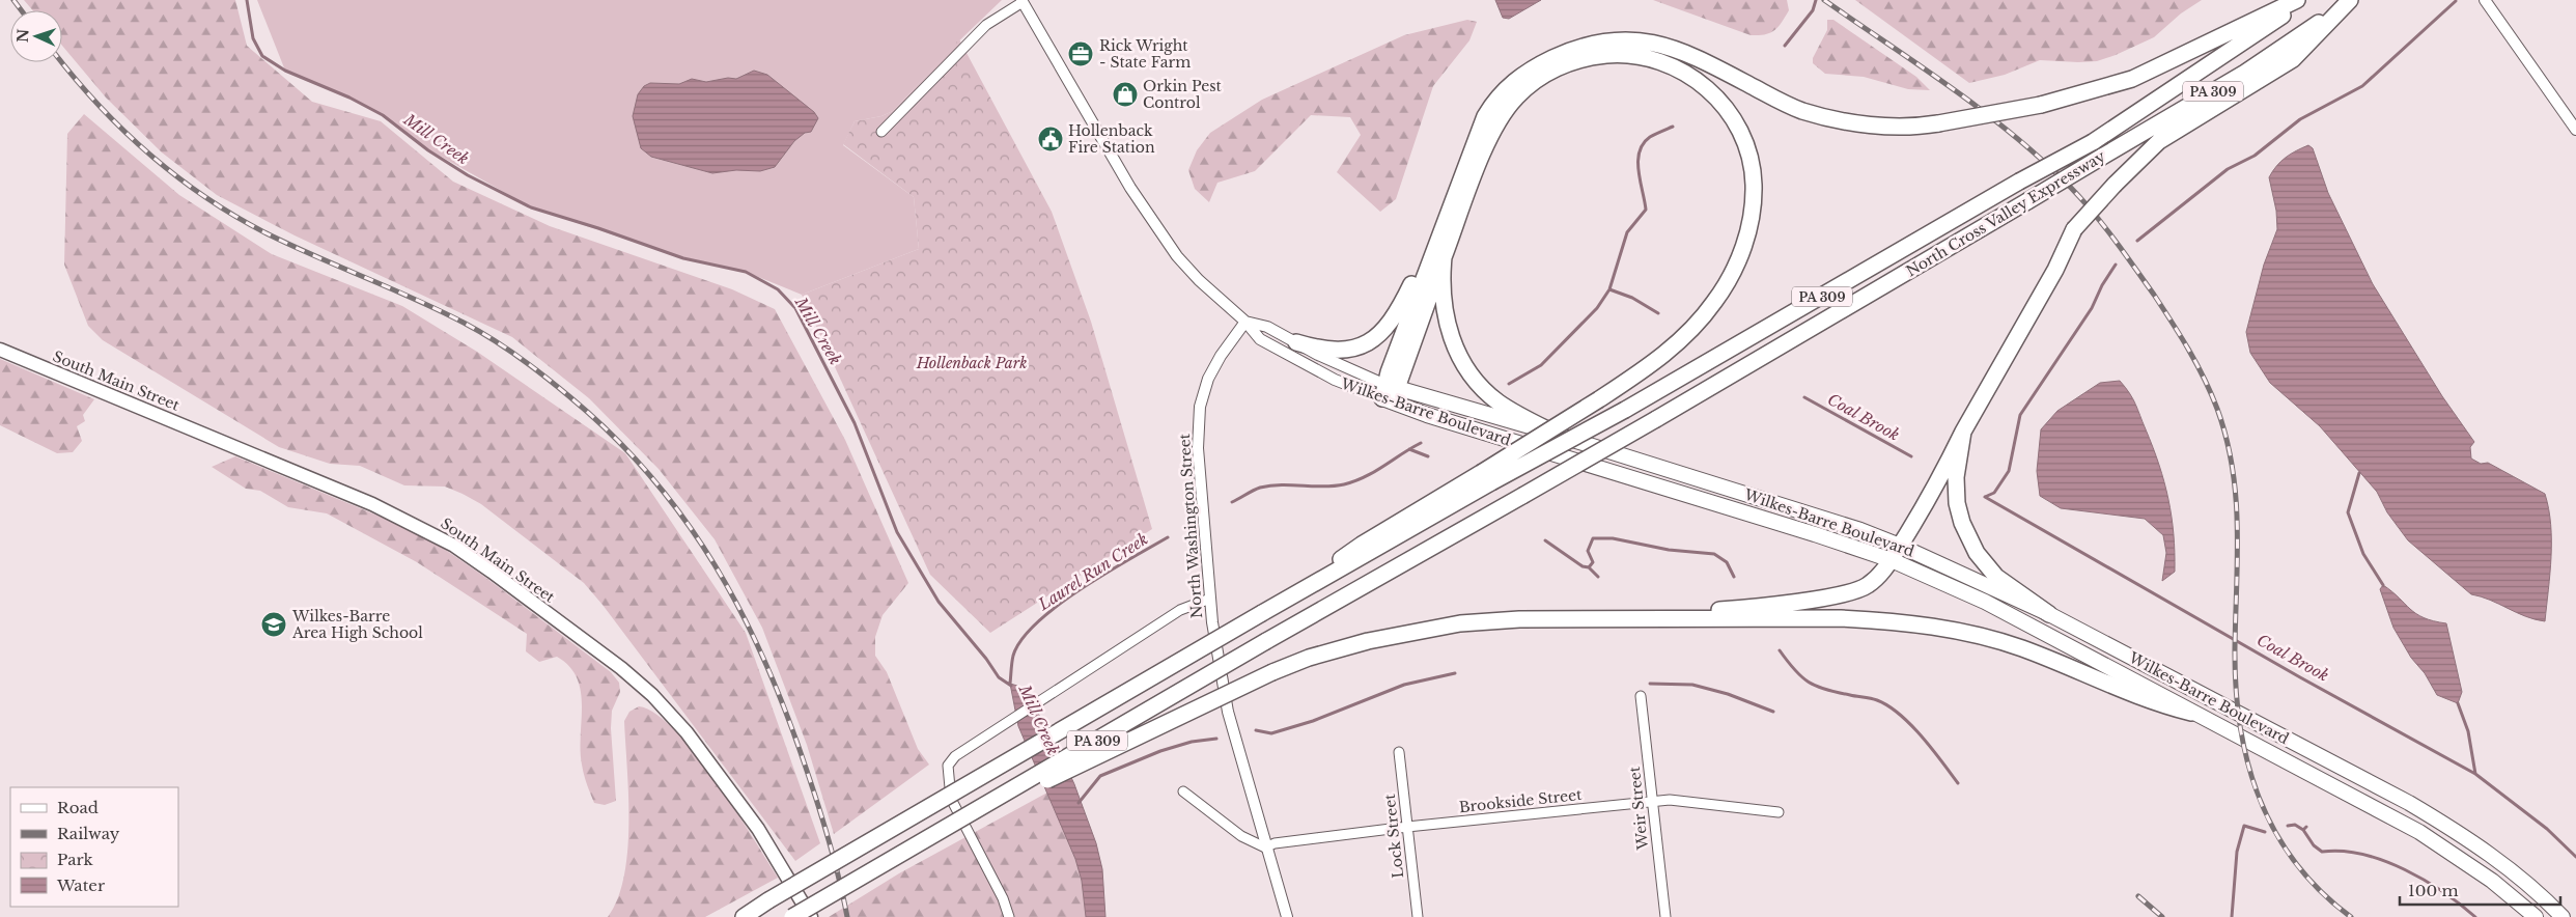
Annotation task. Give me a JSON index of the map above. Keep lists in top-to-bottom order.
{
  "streets": {
    "highway": ["PA 309", "North Cross Valley Expressway"],
    "main road": ["South Main Street", "Wilkes-Barre Boulevard"],
    "street": [
      "North Washington Street",
      "Brookside Street",
      "Weir Street",
      "Lock Street"
    ]
  },
  "crossings": [
    ["PA 309", "North Cross Valley Expressway"],
    ["Wilkes-Barre Boulevard", "North Washington Street"],
    ["North Washington Street", "Brookside Street"],
    ["Brookside Street", "Weir Street"],
    ["Brookside Street", "Lock Street"]
  ],
  "water": ["Mill Creek", "Coal Brook", "Laurel Run Creek"],
  "parks": ["Hollenback Park"],
  "places": {
    "office": ["Rick Wright - State Farm"],
    "shop": ["Orkin Pest Control"],
    "public building": ["Hollenback Fire Station"],
    "school or university": ["Wilkes-Barre Area High School"]
  },
  "legend": [
    "Road",
    "Railway",
    "Park",
    "Water"
  ],
  "scale_bar": "100 m",
  "north": "left"
}
